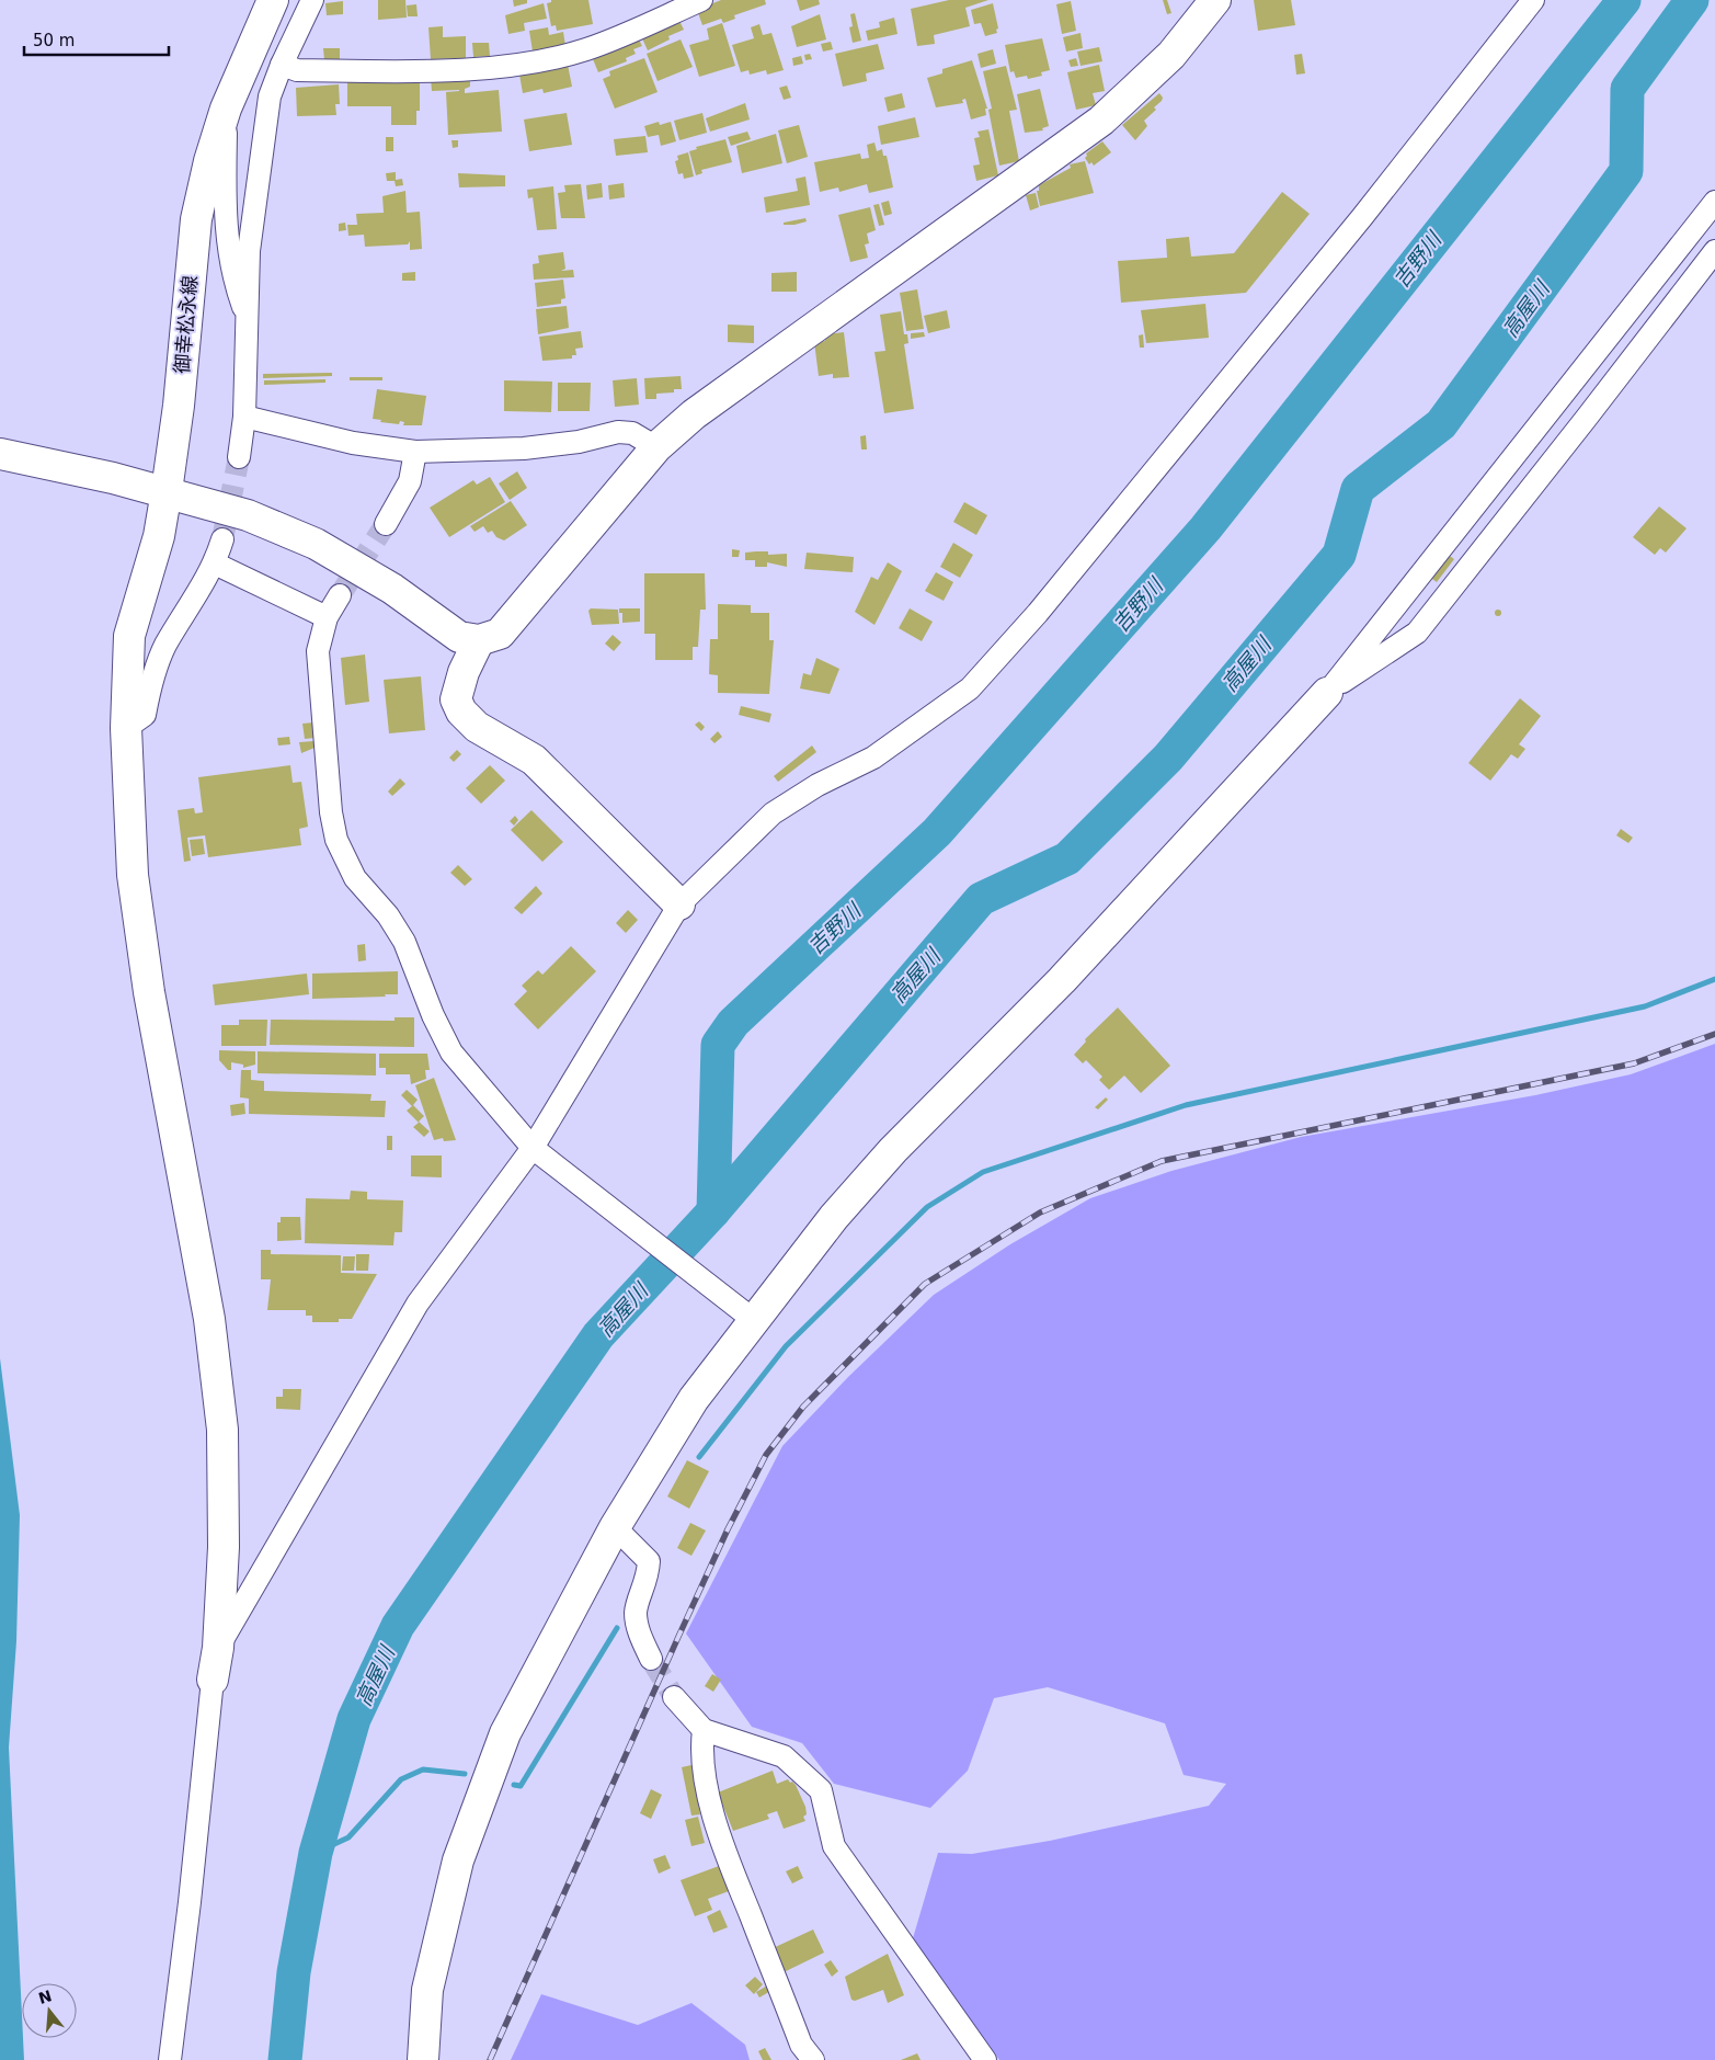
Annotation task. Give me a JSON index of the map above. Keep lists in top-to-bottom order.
{
  "streets": {
    "street": ["御幸松永線"]
  },
  "water": ["吉野川", "高屋川"],
  "scale_bar": "50 m",
  "north": "top"
}
